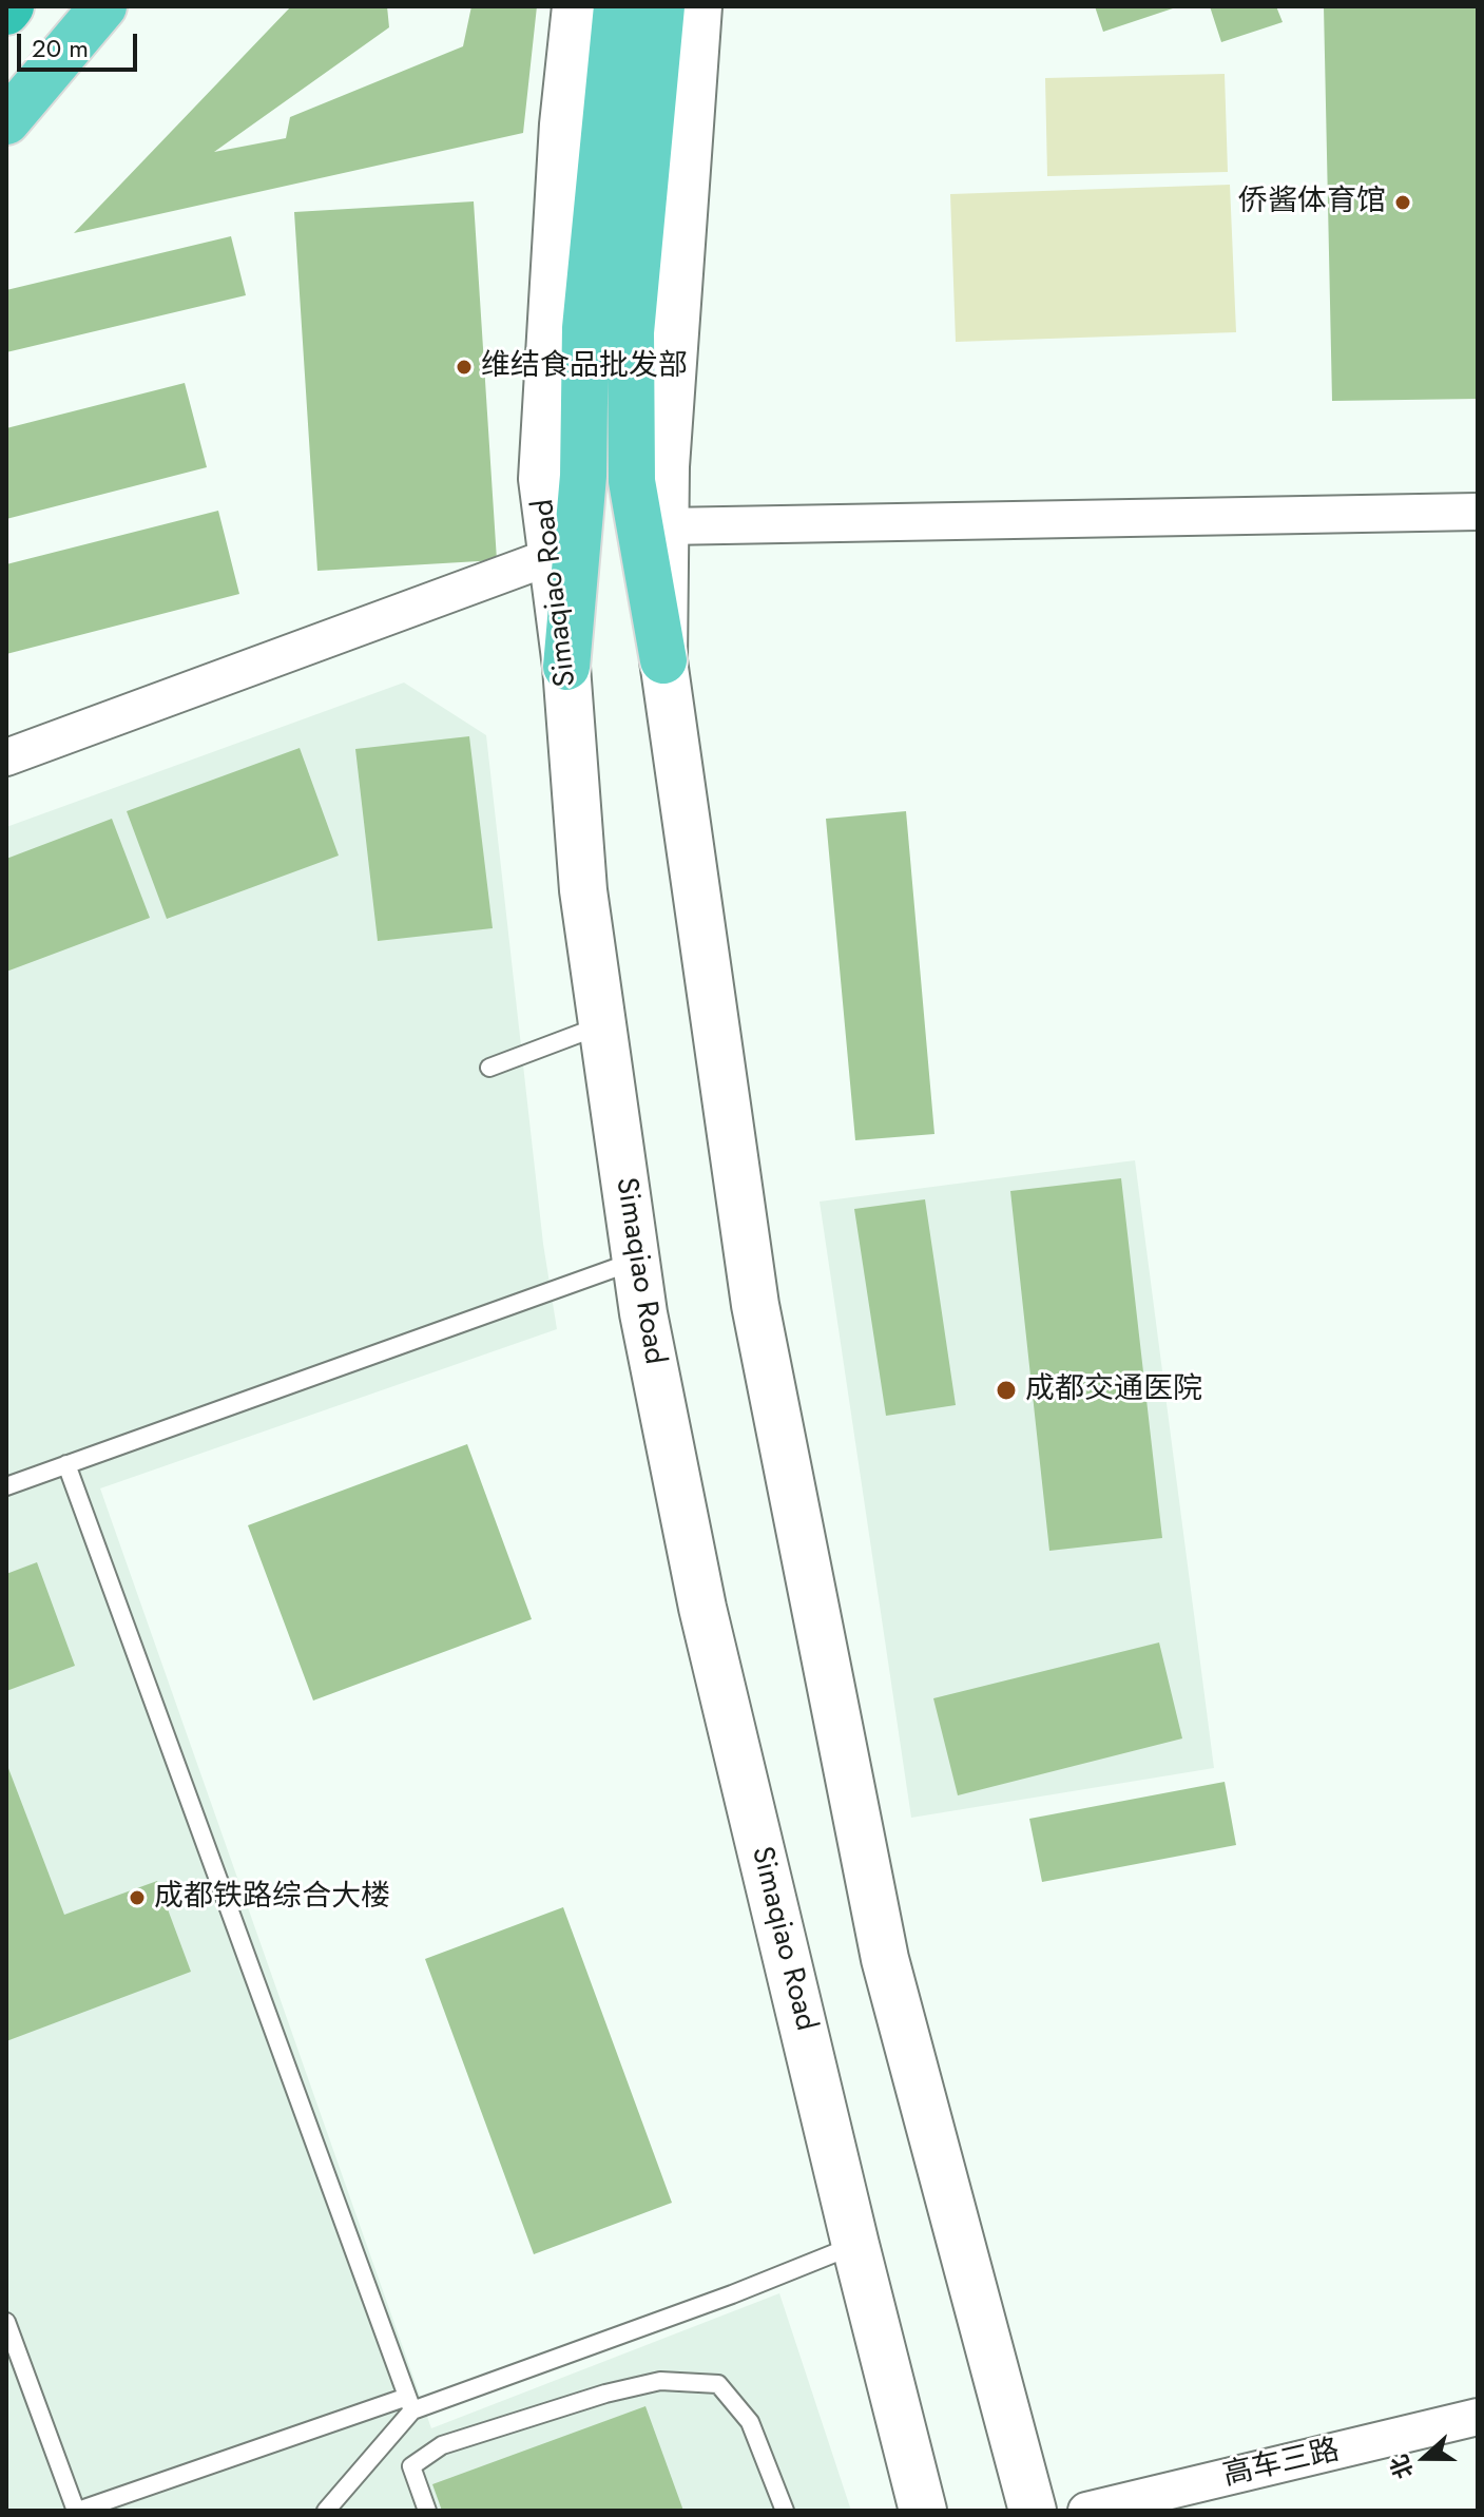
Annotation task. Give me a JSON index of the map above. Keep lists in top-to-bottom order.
{
  "streets": {
    "main road": ["Simaqiao Road"],
    "street": ["高车三路"]
  },
  "places": [
    "侨酱体育馆",
    "维结食品批发部",
    "成都交通医院",
    "成都铁路综合大楼"
  ],
  "scale_bar": "20 m",
  "north": "left"
}
